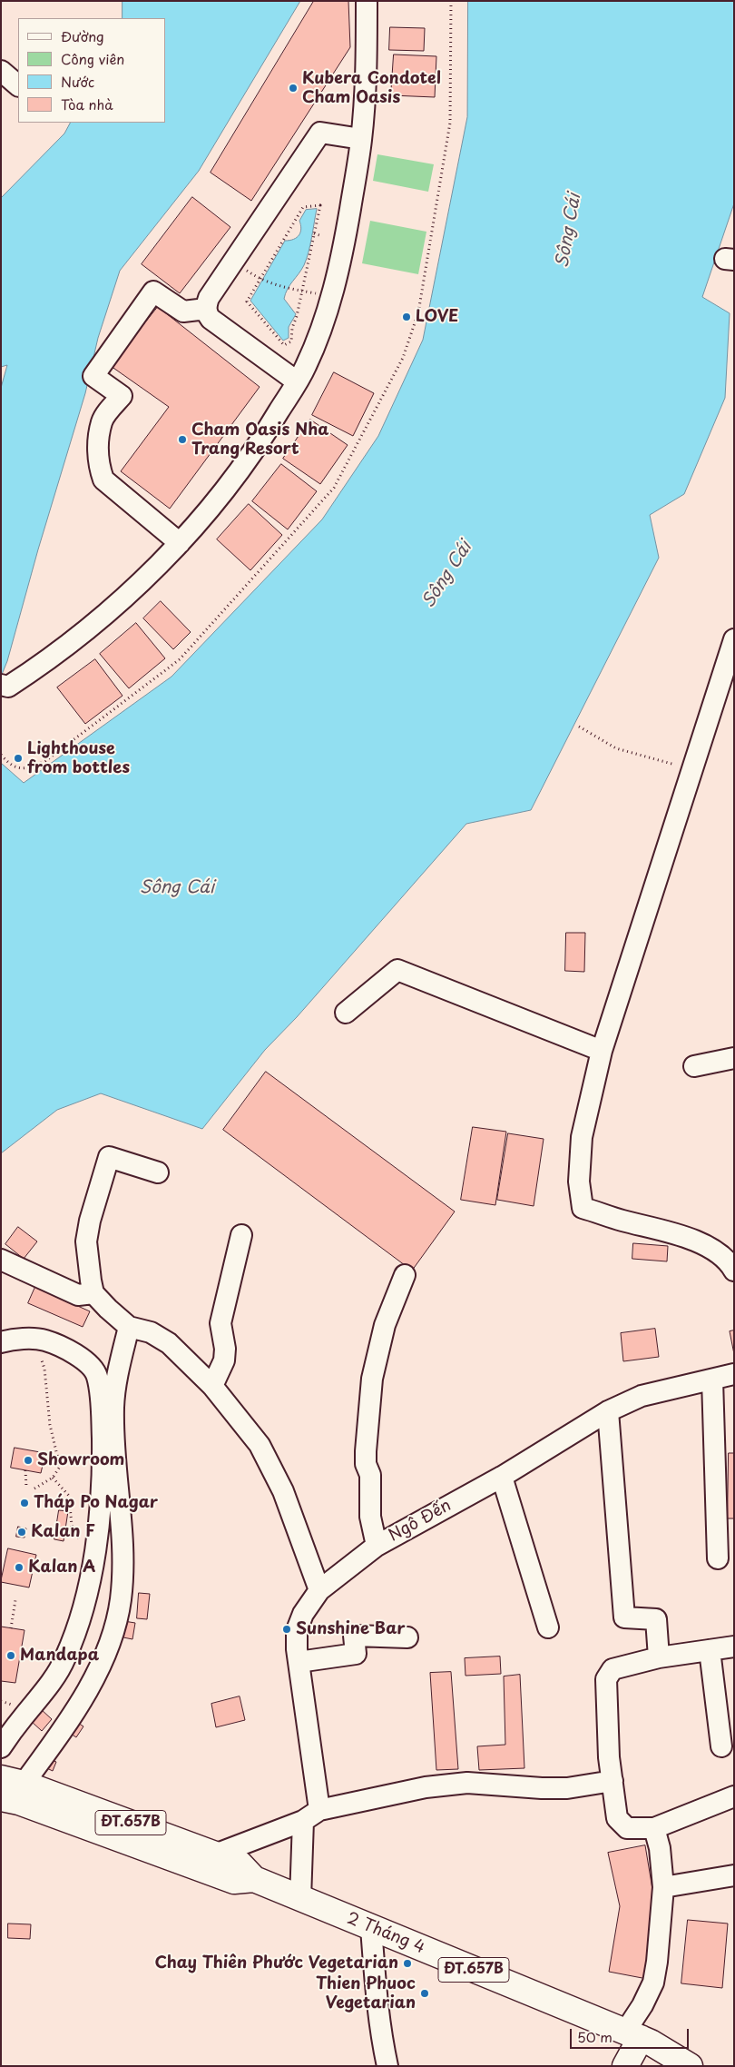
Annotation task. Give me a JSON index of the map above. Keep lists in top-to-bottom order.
{
  "streets": {
    "main road": ["ĐT.657B", "2 Tháng 4"],
    "street": ["Ngô Đến"]
  },
  "crossings": [
    ["Ngô Đến", "2 Tháng 4"]
  ],
  "water": ["Sông Cái"],
  "places": [
    "Kubera Condotel Cham Oasis",
    "LOVE",
    "Cham Oasis Nha Trang Resort",
    "Lighthouse from bottles",
    "Showroom",
    "Tháp Po Nagar",
    "Kalan F",
    "Kalan A",
    "Sunshine Bar",
    "Mandapa",
    "Chay Thiên Phước Vegetarian",
    "Thien Phuoc Vegetarian"
  ],
  "legend": [
    "Đường",
    "Công viên",
    "Nước",
    "Tòa nhà"
  ],
  "scale_bar": "50 m"
}
